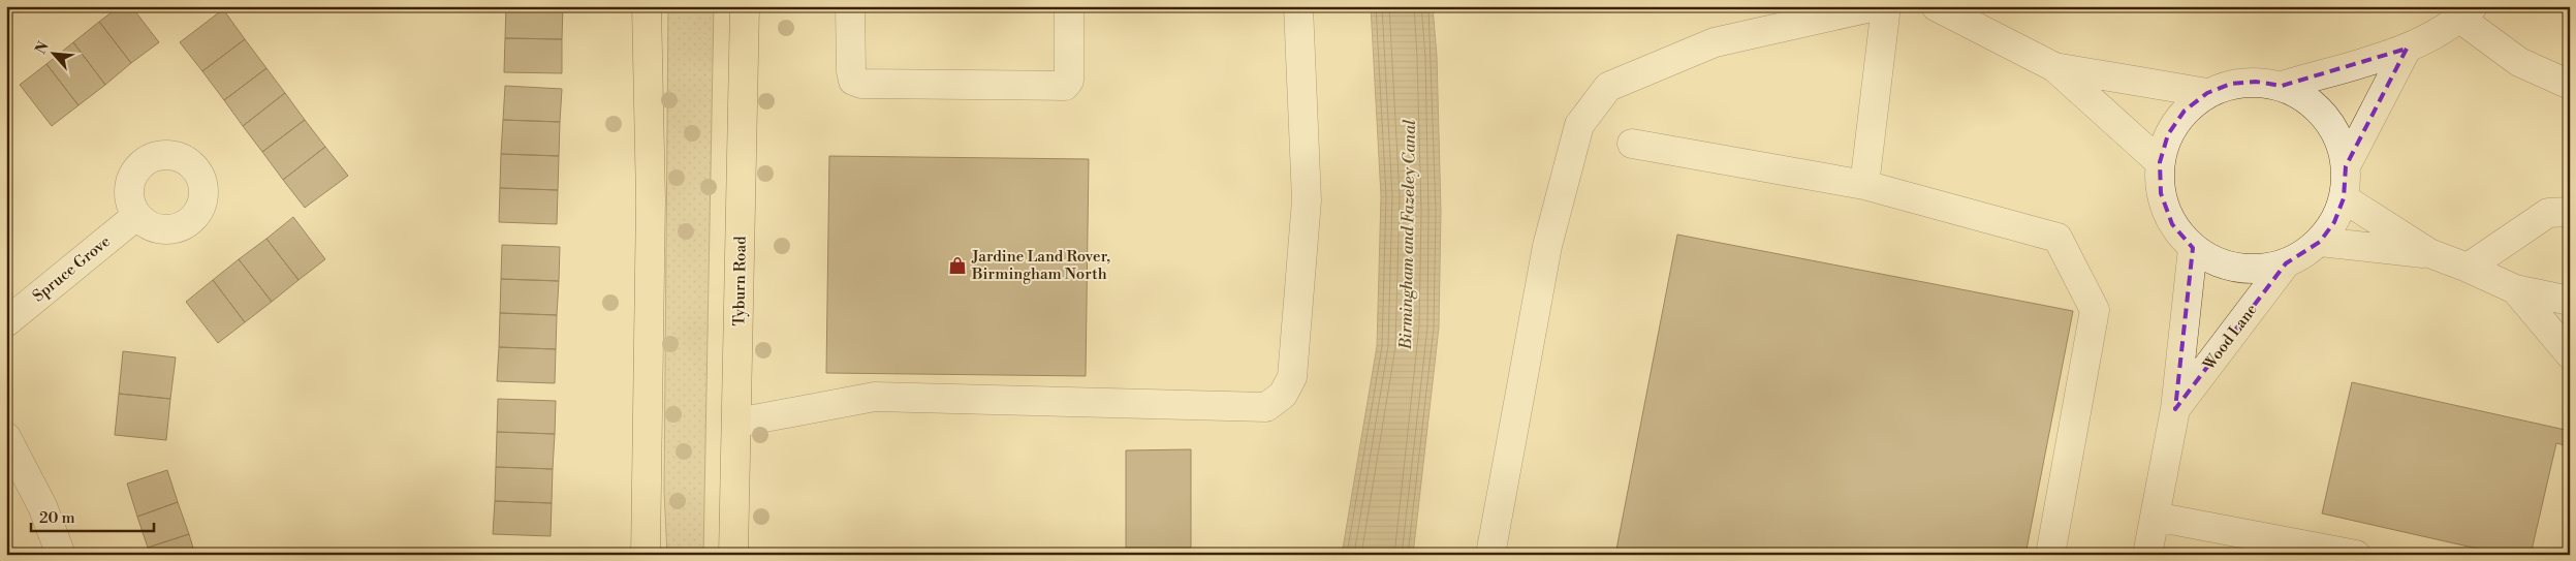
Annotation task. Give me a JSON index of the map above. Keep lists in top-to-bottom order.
{
  "streets": {
    "highway": ["Tyburn Road"],
    "street": ["Spruce Grove", "Wood Lane"]
  },
  "water": ["Birmingham and Fazeley Canal"],
  "places": {
    "shop": ["Jardine Land Rover, Birmingham North"]
  },
  "scale_bar": "20 m",
  "north": "top left"
}
